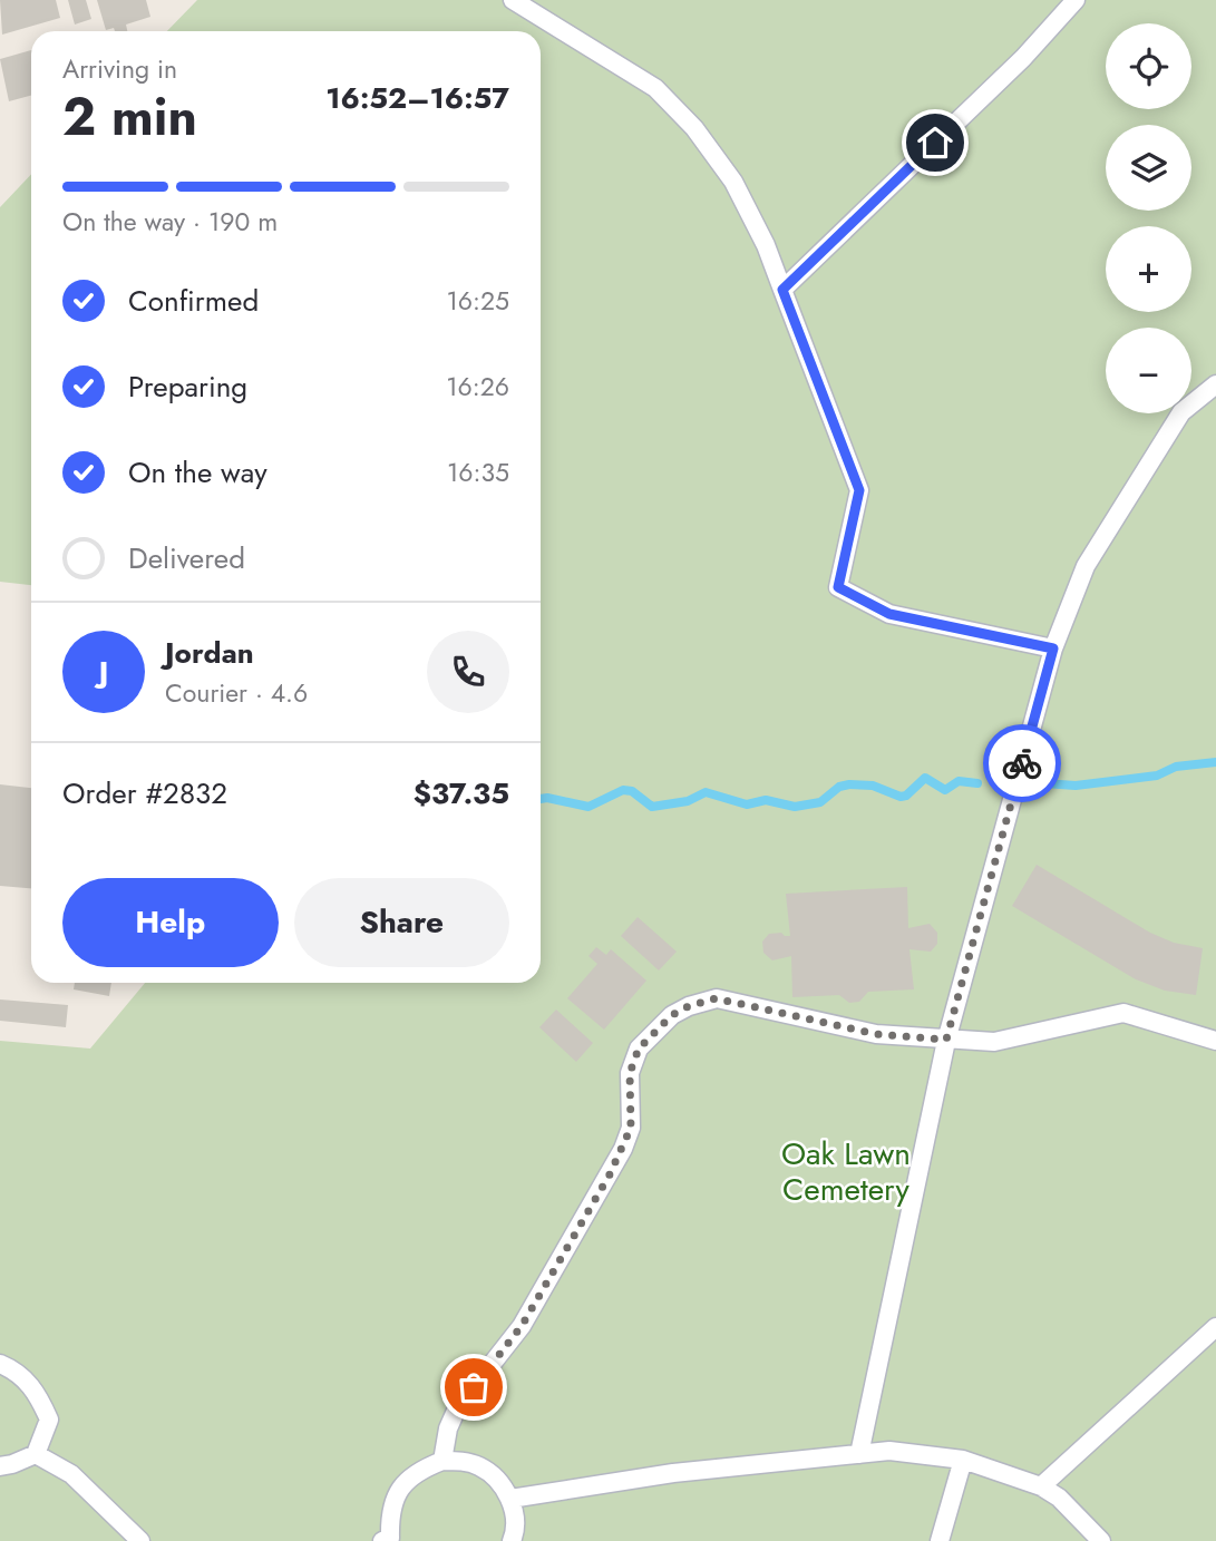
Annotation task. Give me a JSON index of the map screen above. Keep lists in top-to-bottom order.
{
  "parks": ["Oak Lawn Cemetery"],
  "page": {
    "map_buttons": ["+", "−"],
    "heading": ["2 min", "Arriving in", "16:52–16:57"],
    "panel": [
      "Jordan",
      "Courier · 4.6",
      "Order #2832",
      "$37.35"
    ],
    "bar": "On the way · 190 m",
    "list": [
      ["Confirmed", "16:25"],
      ["Preparing", "16:26"],
      ["On the way", "16:35"],
      "Delivered"
    ],
    "round": "J",
    "buttons": ["Help", "Share"]
  }
}
